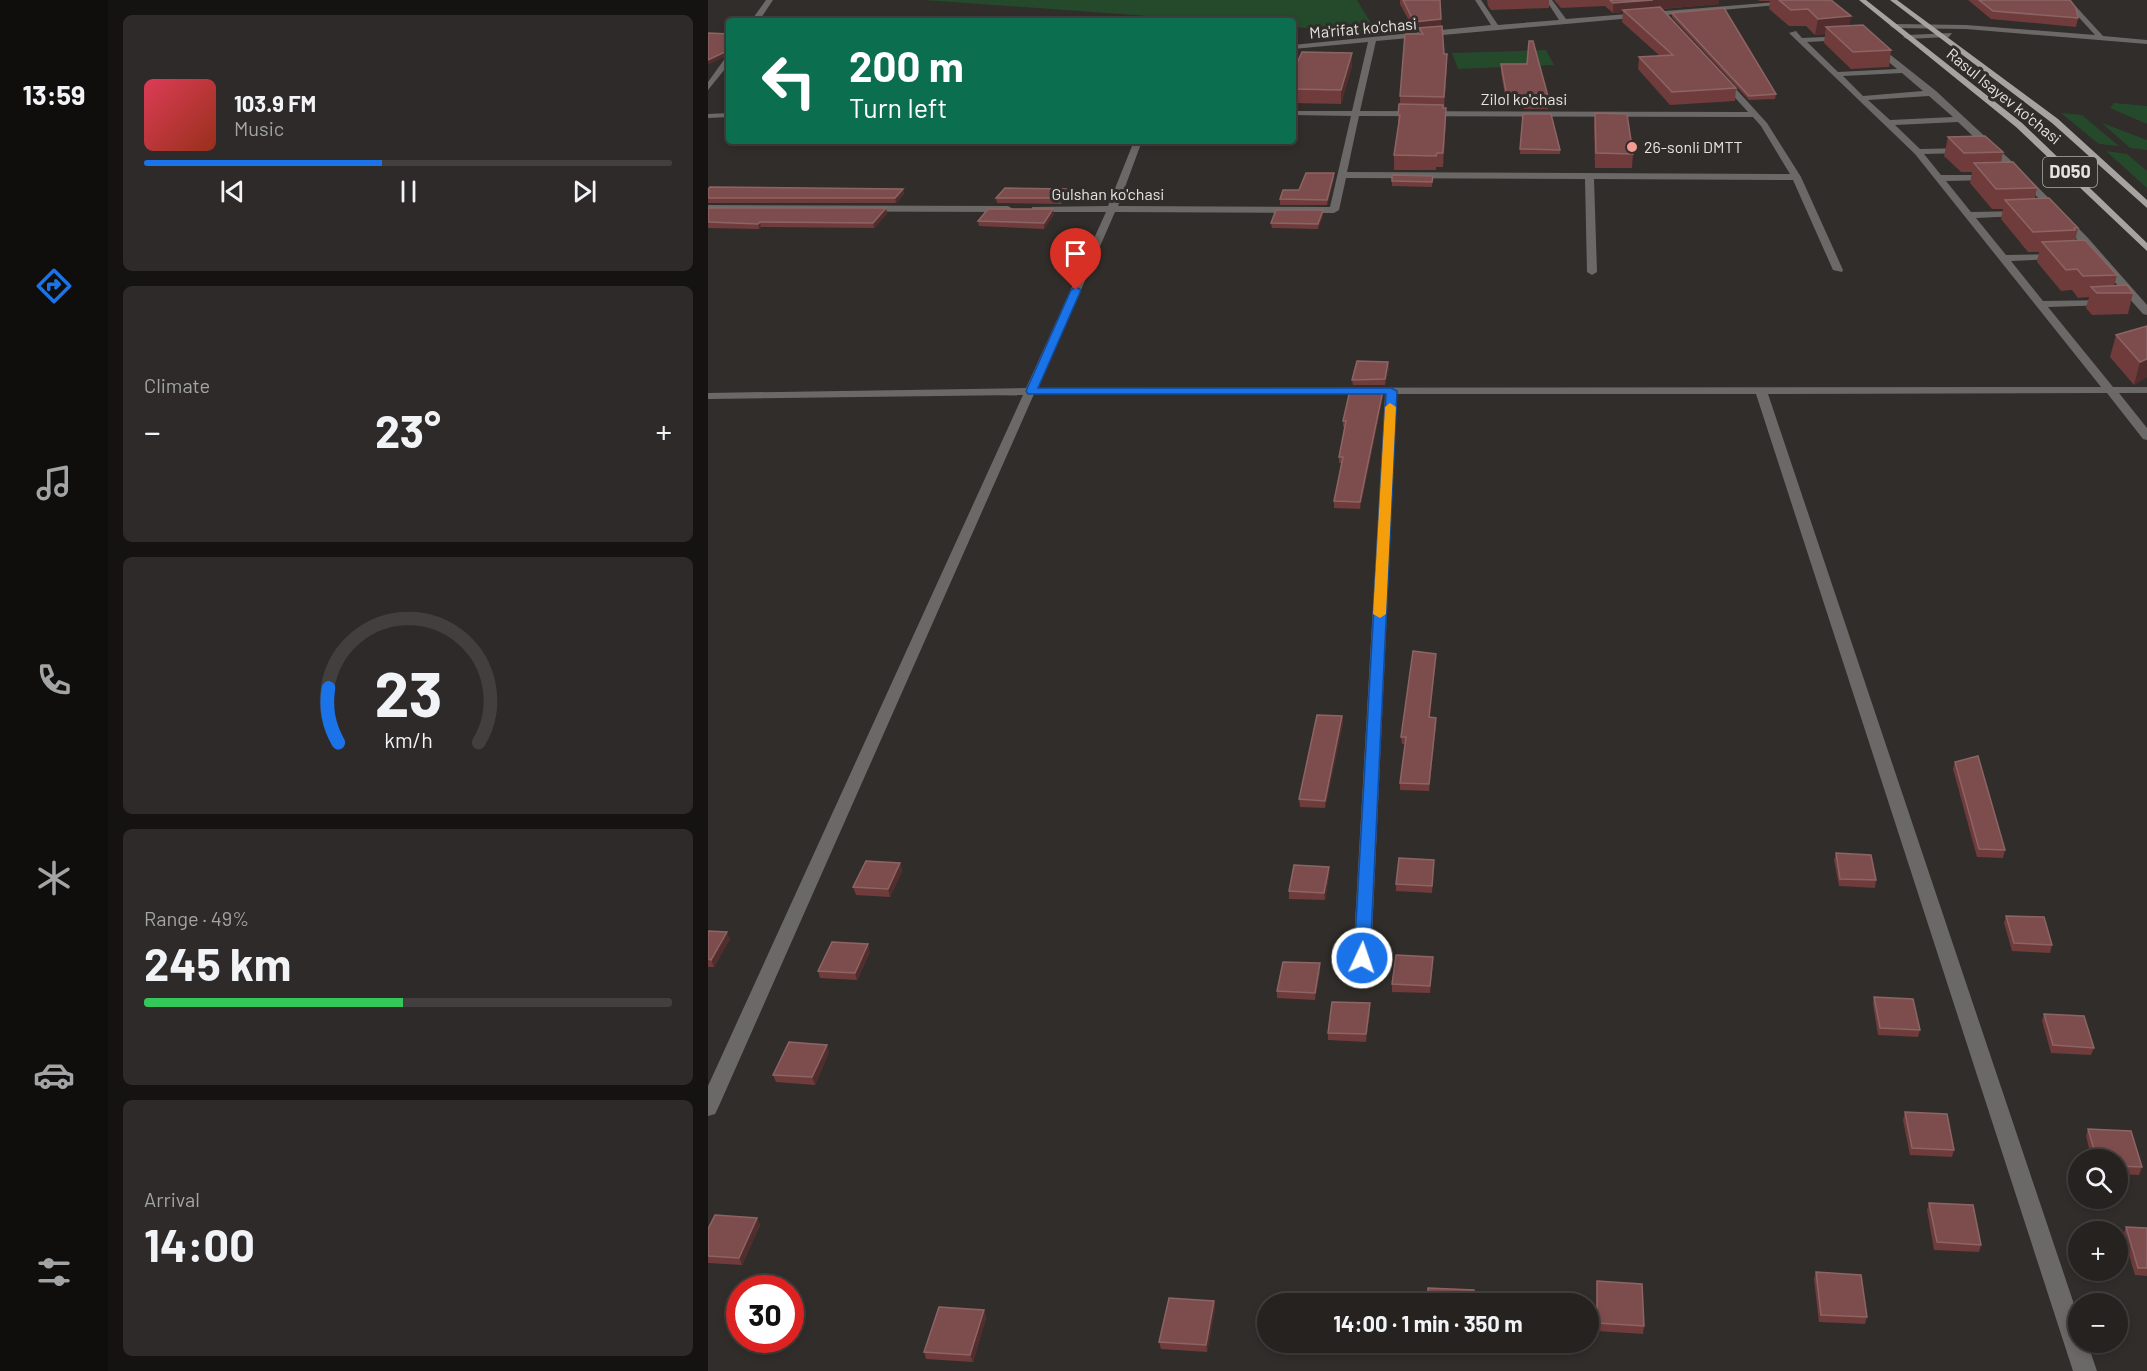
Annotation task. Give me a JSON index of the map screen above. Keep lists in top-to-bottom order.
{
  "streets": {
    "main road": ["Rasul Isayev ko'chasi", "D050"],
    "street": ["Ma'rifat ko'chasi", "Zilol ko'chasi", "Gulshan ko'chasi"]
  },
  "crossings": [
    ["Ma'rifat ko'chasi", "Gulshan ko'chasi"],
    ["Zilol ko'chasi", "Gulshan ko'chasi"]
  ],
  "places": ["26-sonli DMTT"],
  "page": {
    "tabs": "13:59",
    "turn": ["200 m", "Turn left"],
    "song": ["103.9 FM", "Music"],
    "tile": [
      "Climate",
      ["Range · 49%", "245 km"],
      ["Arrival", "14:00"]
    ],
    "heat": ["−", "23°", "+"],
    "map_buttons": ["+", "−"],
    "limit": "30",
    "trip": "14:00 · 1 min · 350 m",
    "gauge": ["23", "km/h"]
  }
}
